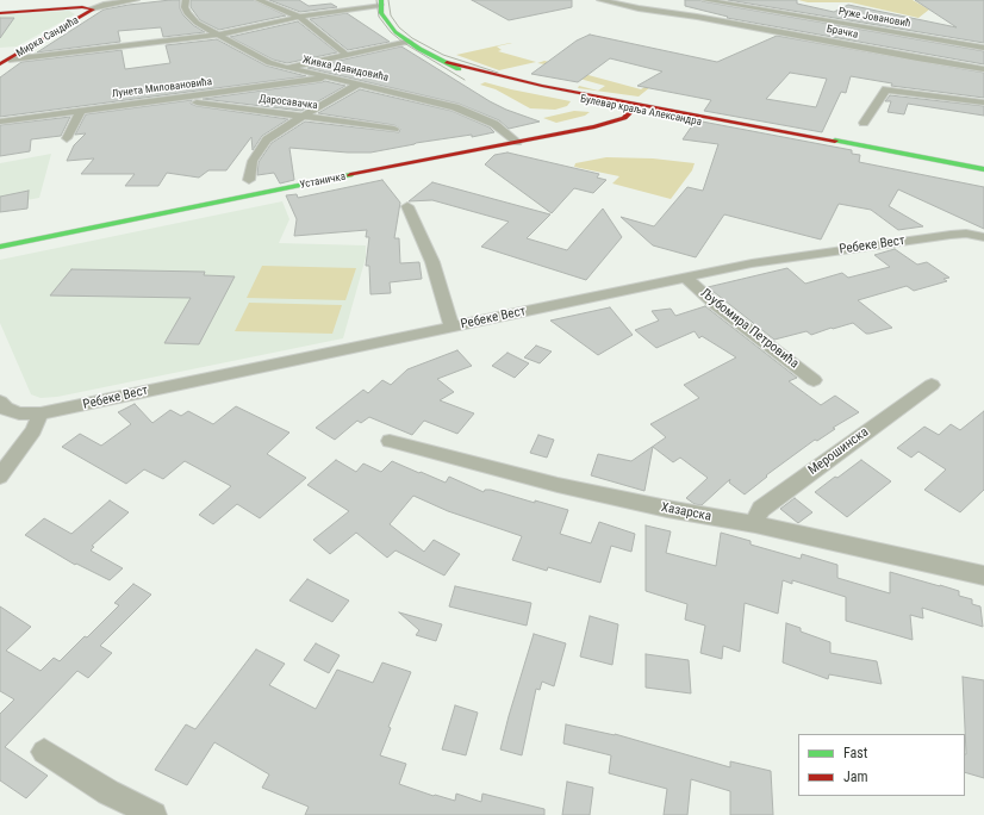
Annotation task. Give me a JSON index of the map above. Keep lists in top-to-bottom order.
{
  "streets": {
    "main road": ["Мирка Сандића", "Булевар краља Александра", "Устаничка"],
    "street": [
      "Руже Јовановић",
      "Брачка",
      "Живка Давидовића",
      "Лунета Миловановића",
      "Даросавачка",
      "Ребеке Вест",
      "Љубомира Петровића",
      "Мерошинска",
      "Хазарска"
    ]
  },
  "crossings": [
    ["Живка Давидовића", "Лунета Миловановића"],
    ["Живка Давидовића", "Устаничка"],
    ["Лунета Миловановића", "Даросавачка"],
    ["Булевар краља Александра", "Устаничка"],
    ["Ребеке Вест", "Љубомира Петровића"],
    ["Мерошинска", "Хазарска"]
  ],
  "legend": ["Fast", "Jam"]
}
